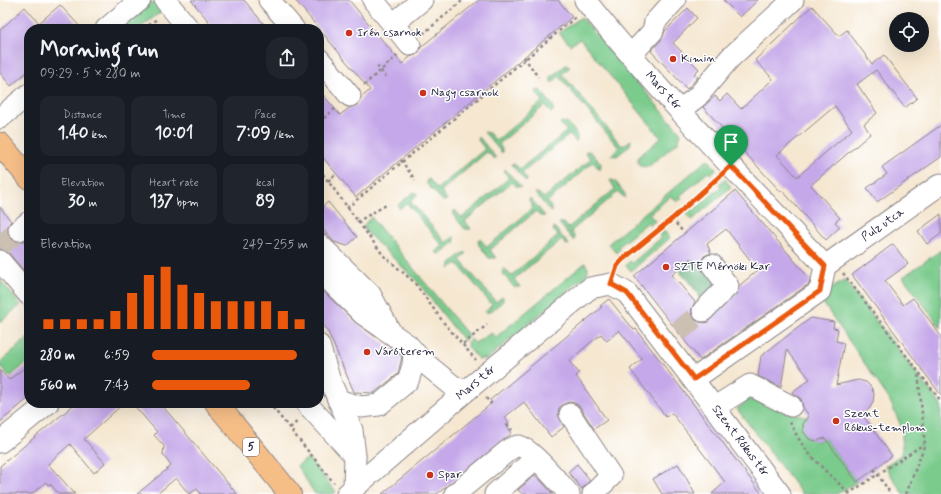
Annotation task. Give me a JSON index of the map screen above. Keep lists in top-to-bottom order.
{
  "streets": {
    "main road": ["5"],
    "street": ["Mars tér", "Pulz utca", "Szent Rókus tér"]
  },
  "crossings": [
    ["Mars tér", "Pulz utca"],
    ["Mars tér", "Szent Rókus tér"]
  ],
  "places": [
    "Irén csarnok",
    "Kimin",
    "Nagy csarnok",
    "SZTE Mérnöki Kar",
    "Váróterem",
    "Szent Rókus-templom",
    "Spar"
  ],
  "page": {
    "heading": ["Morning run", "09:29 · 5 × 280 m"],
    "stats": [
      ["Distance", "1.40 km"],
      ["Time", "10:01"],
      ["Pace", "7:09 /km"],
      ["Elevation", "30 m"],
      ["Heart rate", "137 bpm"],
      ["kcal", "89"]
    ],
    "chart": ["Elevation", "249–255 m"],
    "list": [
      {
        "name": "280 m",
        "note": "6:59"
      },
      {
        "name": "560 m",
        "note": "7:43"
      }
    ]
  }
}
